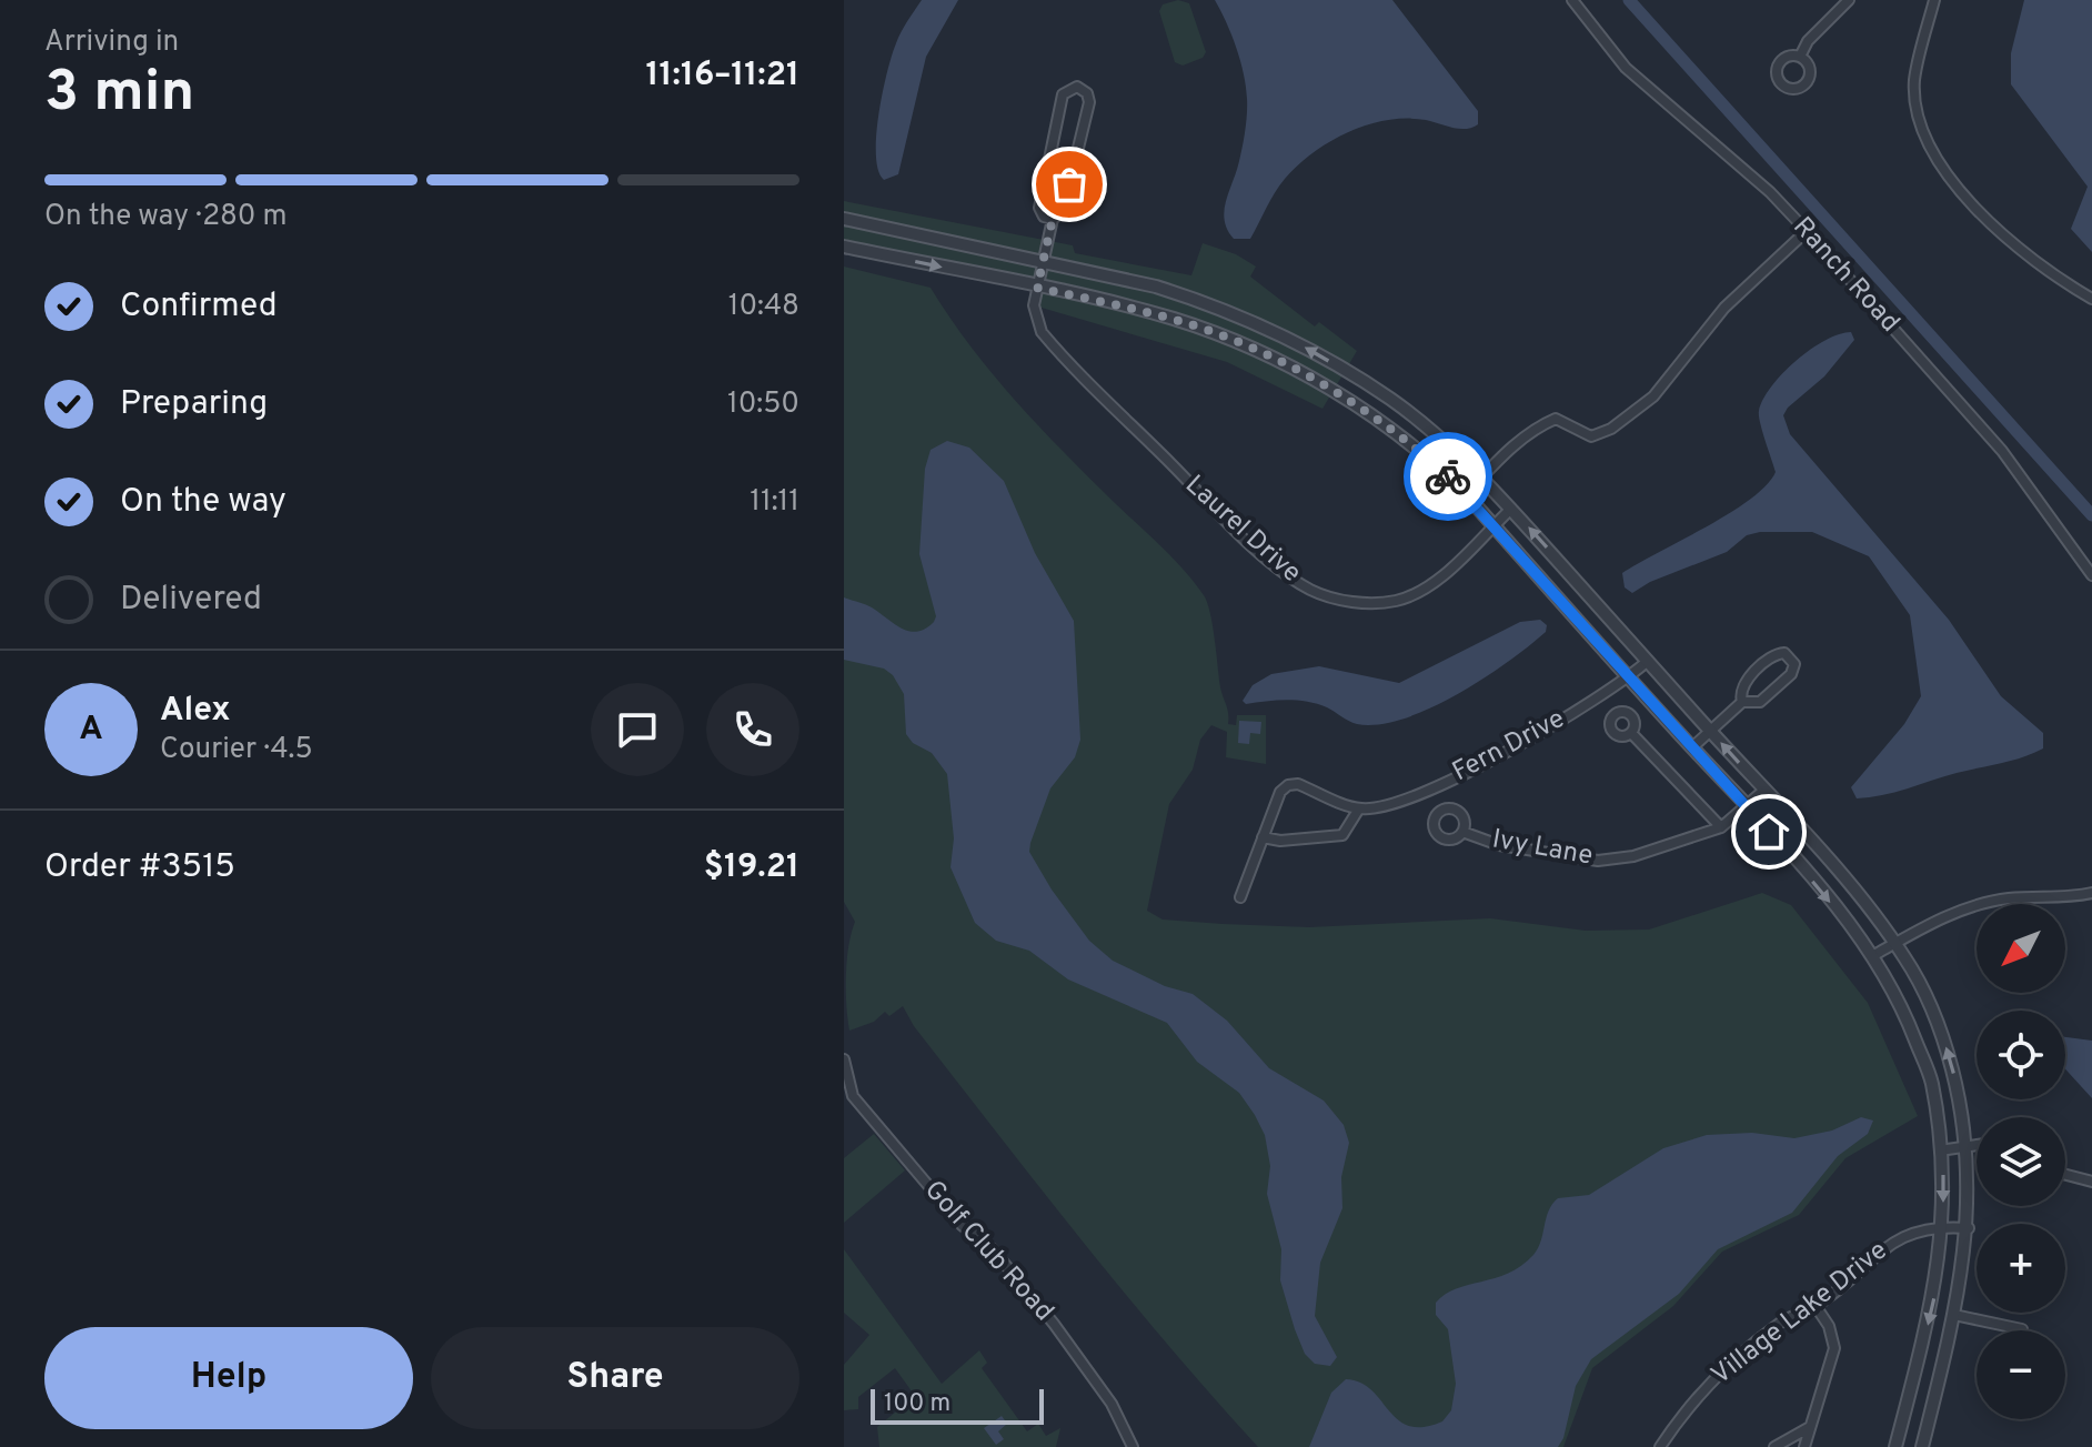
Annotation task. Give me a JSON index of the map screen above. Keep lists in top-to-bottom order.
{
  "streets": {
    "street": [
      "Ranch Road",
      "Laurel Drive",
      "Fern Drive",
      "Ivy Lane",
      "Golf Club Road",
      "Village Lake Drive"
    ]
  },
  "scale_bar": "100 m",
  "north": "bottom left",
  "page": {
    "heading": ["3 min", "Arriving in", "11:16–11:21"],
    "panel": [
      "Alex",
      "Courier · 4.5",
      "Order #3515",
      "$19.21"
    ],
    "bar": "On the way · 280 m",
    "list": [
      ["Confirmed", "10:48"],
      ["Preparing", "10:50"],
      ["On the way", "11:11"],
      "Delivered"
    ],
    "round": "A",
    "map_buttons": ["+", "−"],
    "buttons": ["Help", "Share"],
    "scale": "100 m"
  }
}
